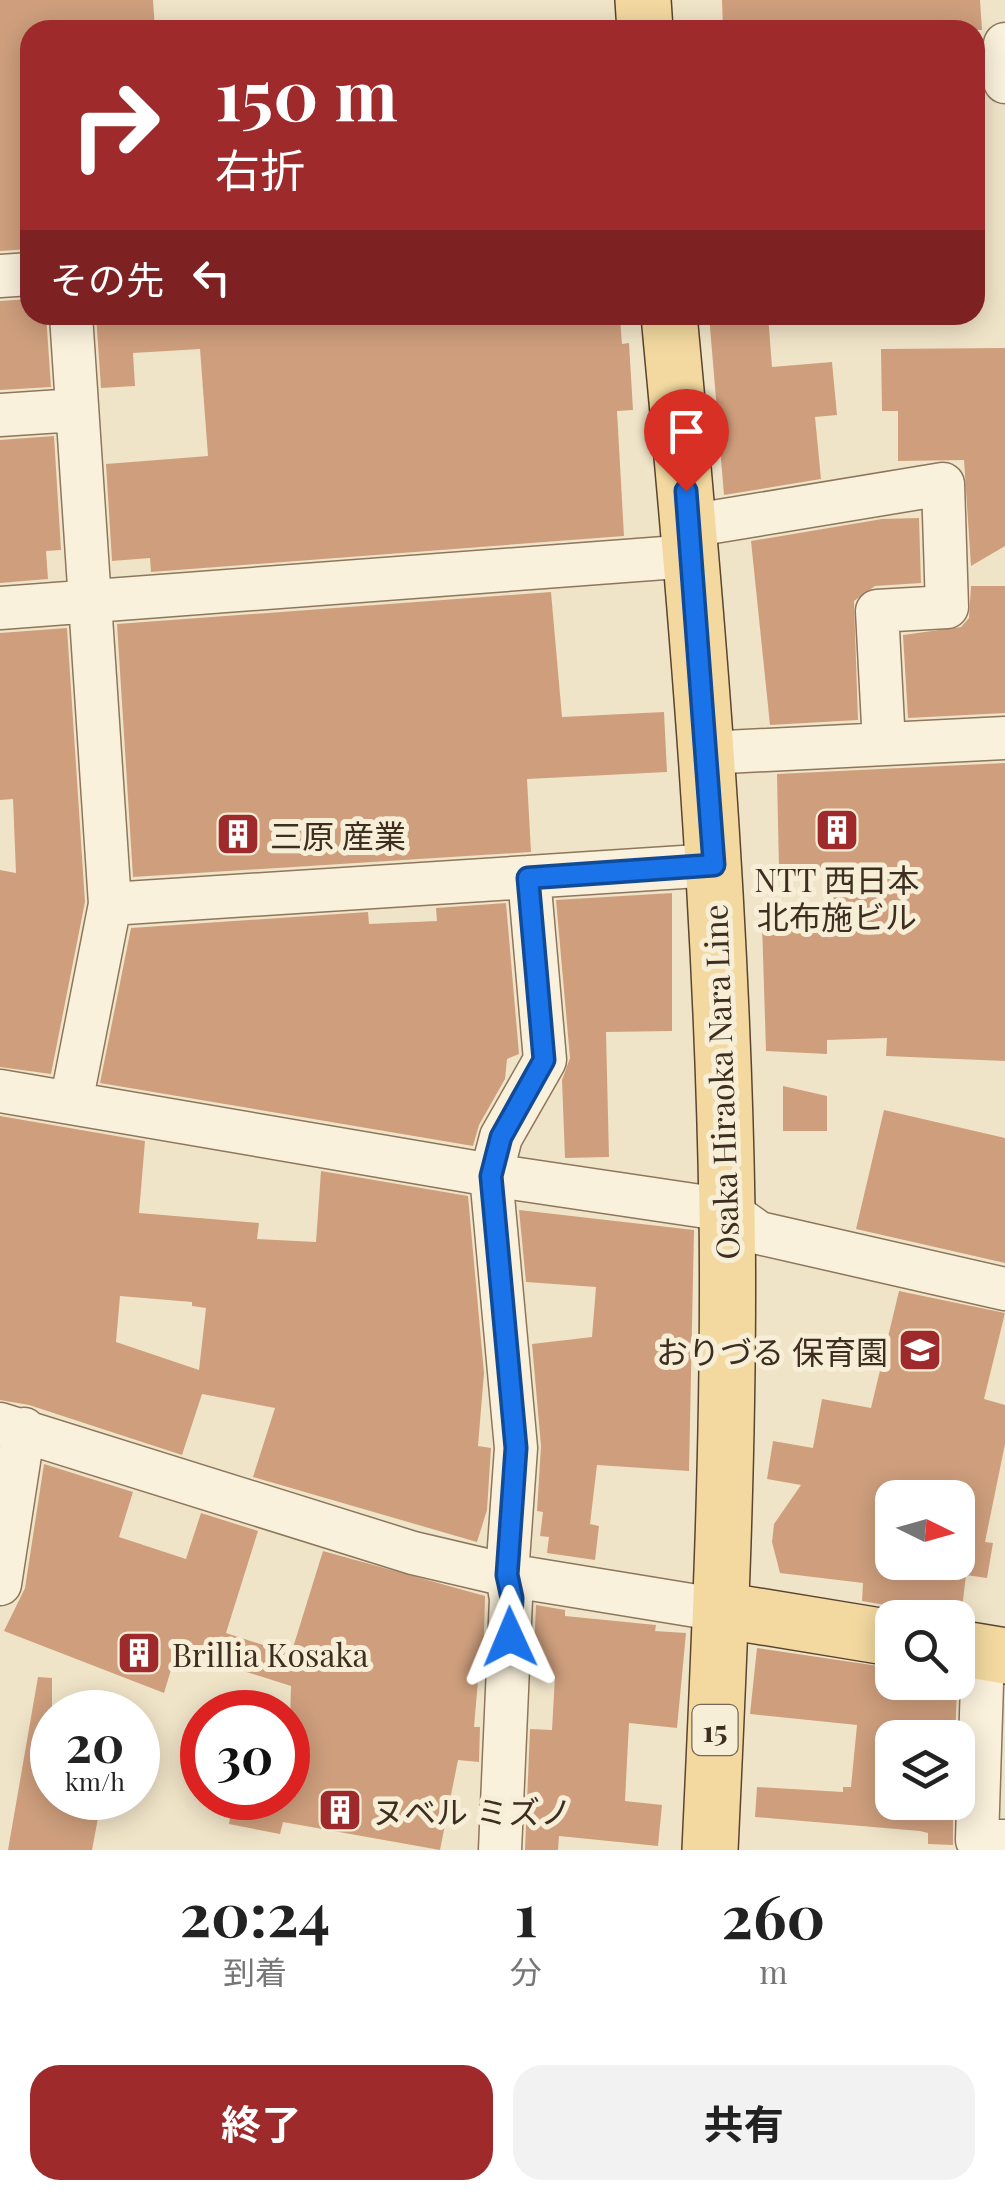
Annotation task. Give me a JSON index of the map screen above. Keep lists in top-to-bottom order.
{
  "streets": {
    "main road": ["Osaka Hiraoka Nara Line", "15"]
  },
  "crossings": [
    ["Osaka Hiraoka Nara Line", "15"]
  ],
  "places": {
    "building": [
      "NTT 西日本 北布施ビル",
      "三原 産業",
      "Brillia Kosaka",
      "ヌベル ミズノ"
    ],
    "school or university": ["おりづる 保育園"]
  },
  "north": "right",
  "page": {
    "turn": ["150 m", "右折"],
    "then": "その先",
    "speed": "20 km/h",
    "limit": "30",
    "eta": [
      "20:24",
      "到着",
      "1",
      "分",
      "260",
      "m"
    ],
    "buttons": ["終了", "共有"]
  }
}
